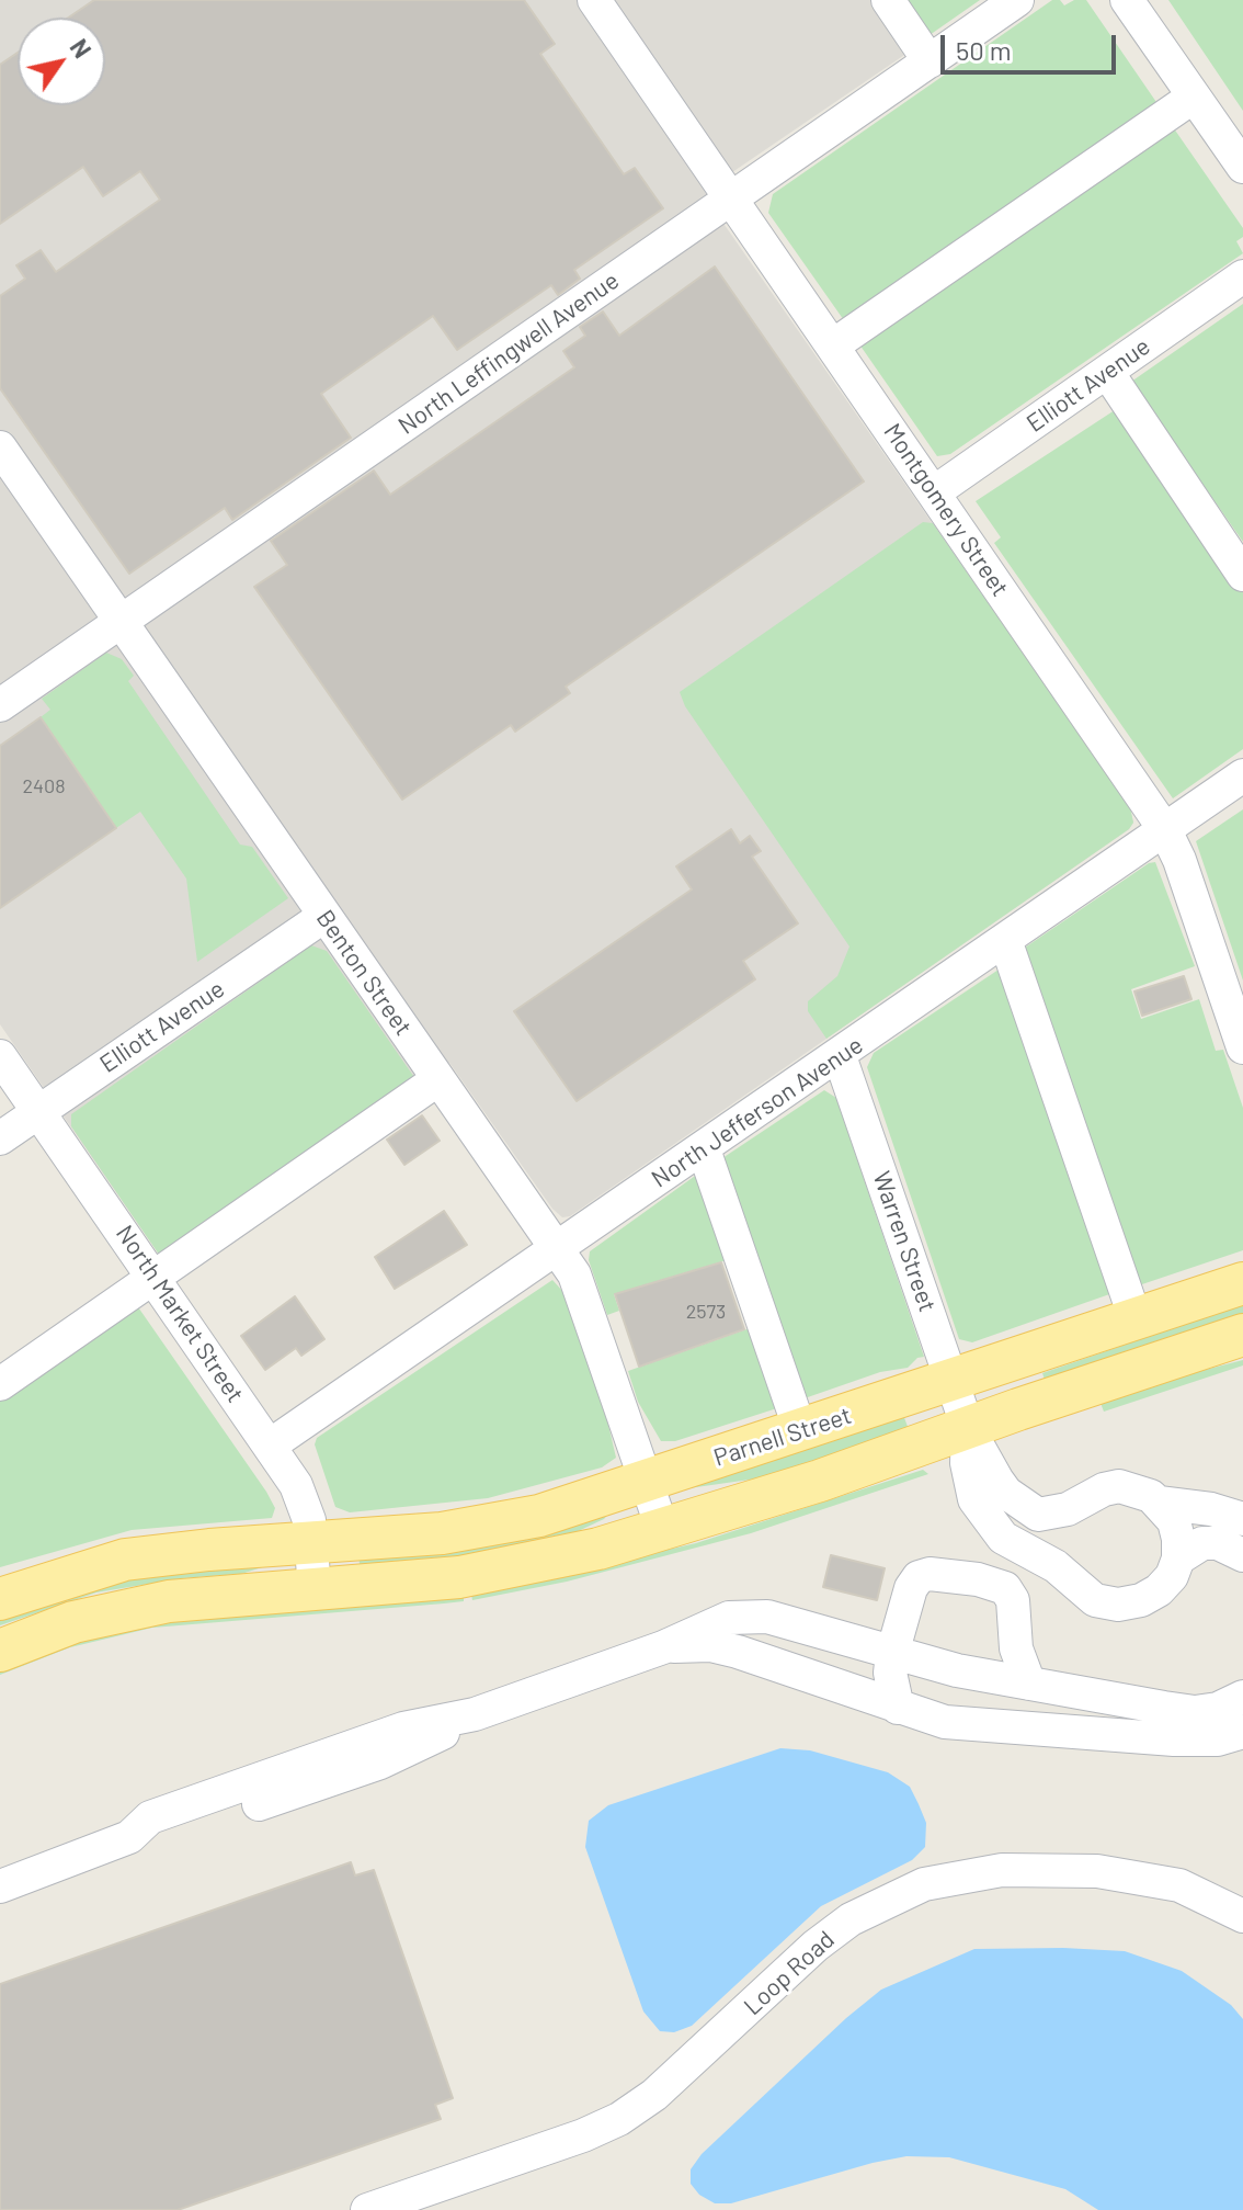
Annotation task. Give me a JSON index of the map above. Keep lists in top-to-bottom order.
{
  "streets": {
    "main road": ["Parnell Street"],
    "street": [
      "North Leffingwell Avenue",
      "Elliott Avenue",
      "Montgomery Street",
      "Benton Street",
      "North Jefferson Avenue",
      "Warren Street",
      "North Market Street",
      "Loop Road"
    ]
  },
  "crossings": [
    ["North Leffingwell Avenue", "Montgomery Street"],
    ["North Leffingwell Avenue", "Benton Street"],
    ["Elliott Avenue", "Montgomery Street"],
    ["Elliott Avenue", "Benton Street"],
    ["Elliott Avenue", "North Market Street"],
    ["Montgomery Street", "North Jefferson Avenue"],
    ["Benton Street", "North Jefferson Avenue"],
    ["Benton Street", "Parnell Street"],
    ["North Jefferson Avenue", "Warren Street"],
    ["North Jefferson Avenue", "North Market Street"],
    ["Warren Street", "Parnell Street"],
    ["North Market Street", "Parnell Street"]
  ],
  "house_numbers": ["2408", "2573"],
  "scale_bar": "50 m",
  "north": "top right"
}
